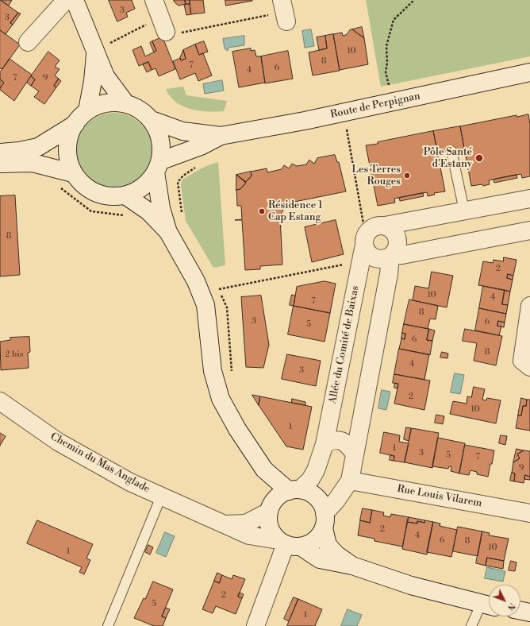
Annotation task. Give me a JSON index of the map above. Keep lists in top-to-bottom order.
{
  "streets": {
    "street": [
      "Route de Perpignan",
      "Allée du Comité de Baixas",
      "Chemin du Mas Anglade",
      "Rue Louis Vilarem"
    ]
  },
  "crossings": [
    ["Allée du Comité de Baixas", "Chemin du Mas Anglade"]
  ],
  "places": ["Pôle Santé d'Estany", "Les Terres Rouges", "Résidence 1 Cap Estang"],
  "house_numbers": [
    "3",
    "3",
    "10",
    "8",
    "7",
    "6",
    "4",
    "7",
    "9",
    "8",
    "2",
    "10",
    "4",
    "7",
    "8",
    "3",
    "6",
    "5",
    "6",
    "8",
    "2 bis",
    "4",
    "3",
    "2",
    "10",
    "1",
    "1",
    "3",
    "5",
    "7",
    "9",
    "2",
    "4",
    "6",
    "8",
    "10",
    "1",
    "2",
    "5",
    "1"
  ],
  "north": "bottom right"
}
